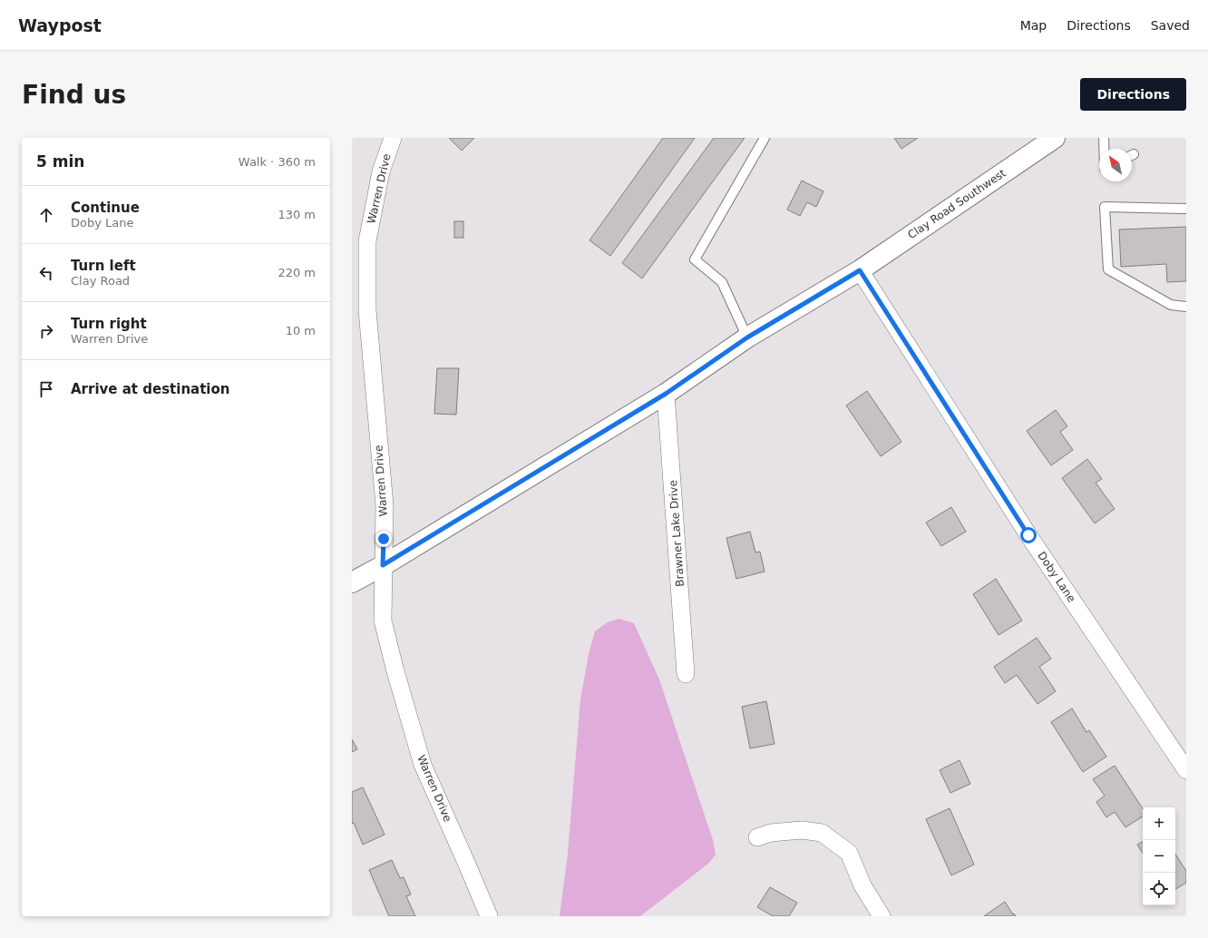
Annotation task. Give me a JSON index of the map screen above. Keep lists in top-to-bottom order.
{
  "streets": {
    "street": [
      "Warren Drive",
      "Clay Road Southwest",
      "Brawner Lake Drive",
      "Doby Lane"
    ]
  },
  "crossings": [
    ["Warren Drive", "Clay Road Southwest"],
    ["Clay Road Southwest", "Brawner Lake Drive"],
    ["Clay Road Southwest", "Doby Lane"]
  ],
  "north": "top left",
  "page": {
    "header": "Waypost",
    "nav": ["Map", "Directions", "Saved"],
    "buttons": "Directions",
    "title": "Find us",
    "heading": ["5 min", "Walk · 360 m"],
    "list": [
      ["Continue", "Doby Lane", "130 m"],
      ["Turn left", "Clay Road", "220 m"],
      ["Turn right", "Warren Drive", "10 m"],
      "Arrive at destination"
    ],
    "map_buttons": ["+", "−"]
  }
}
